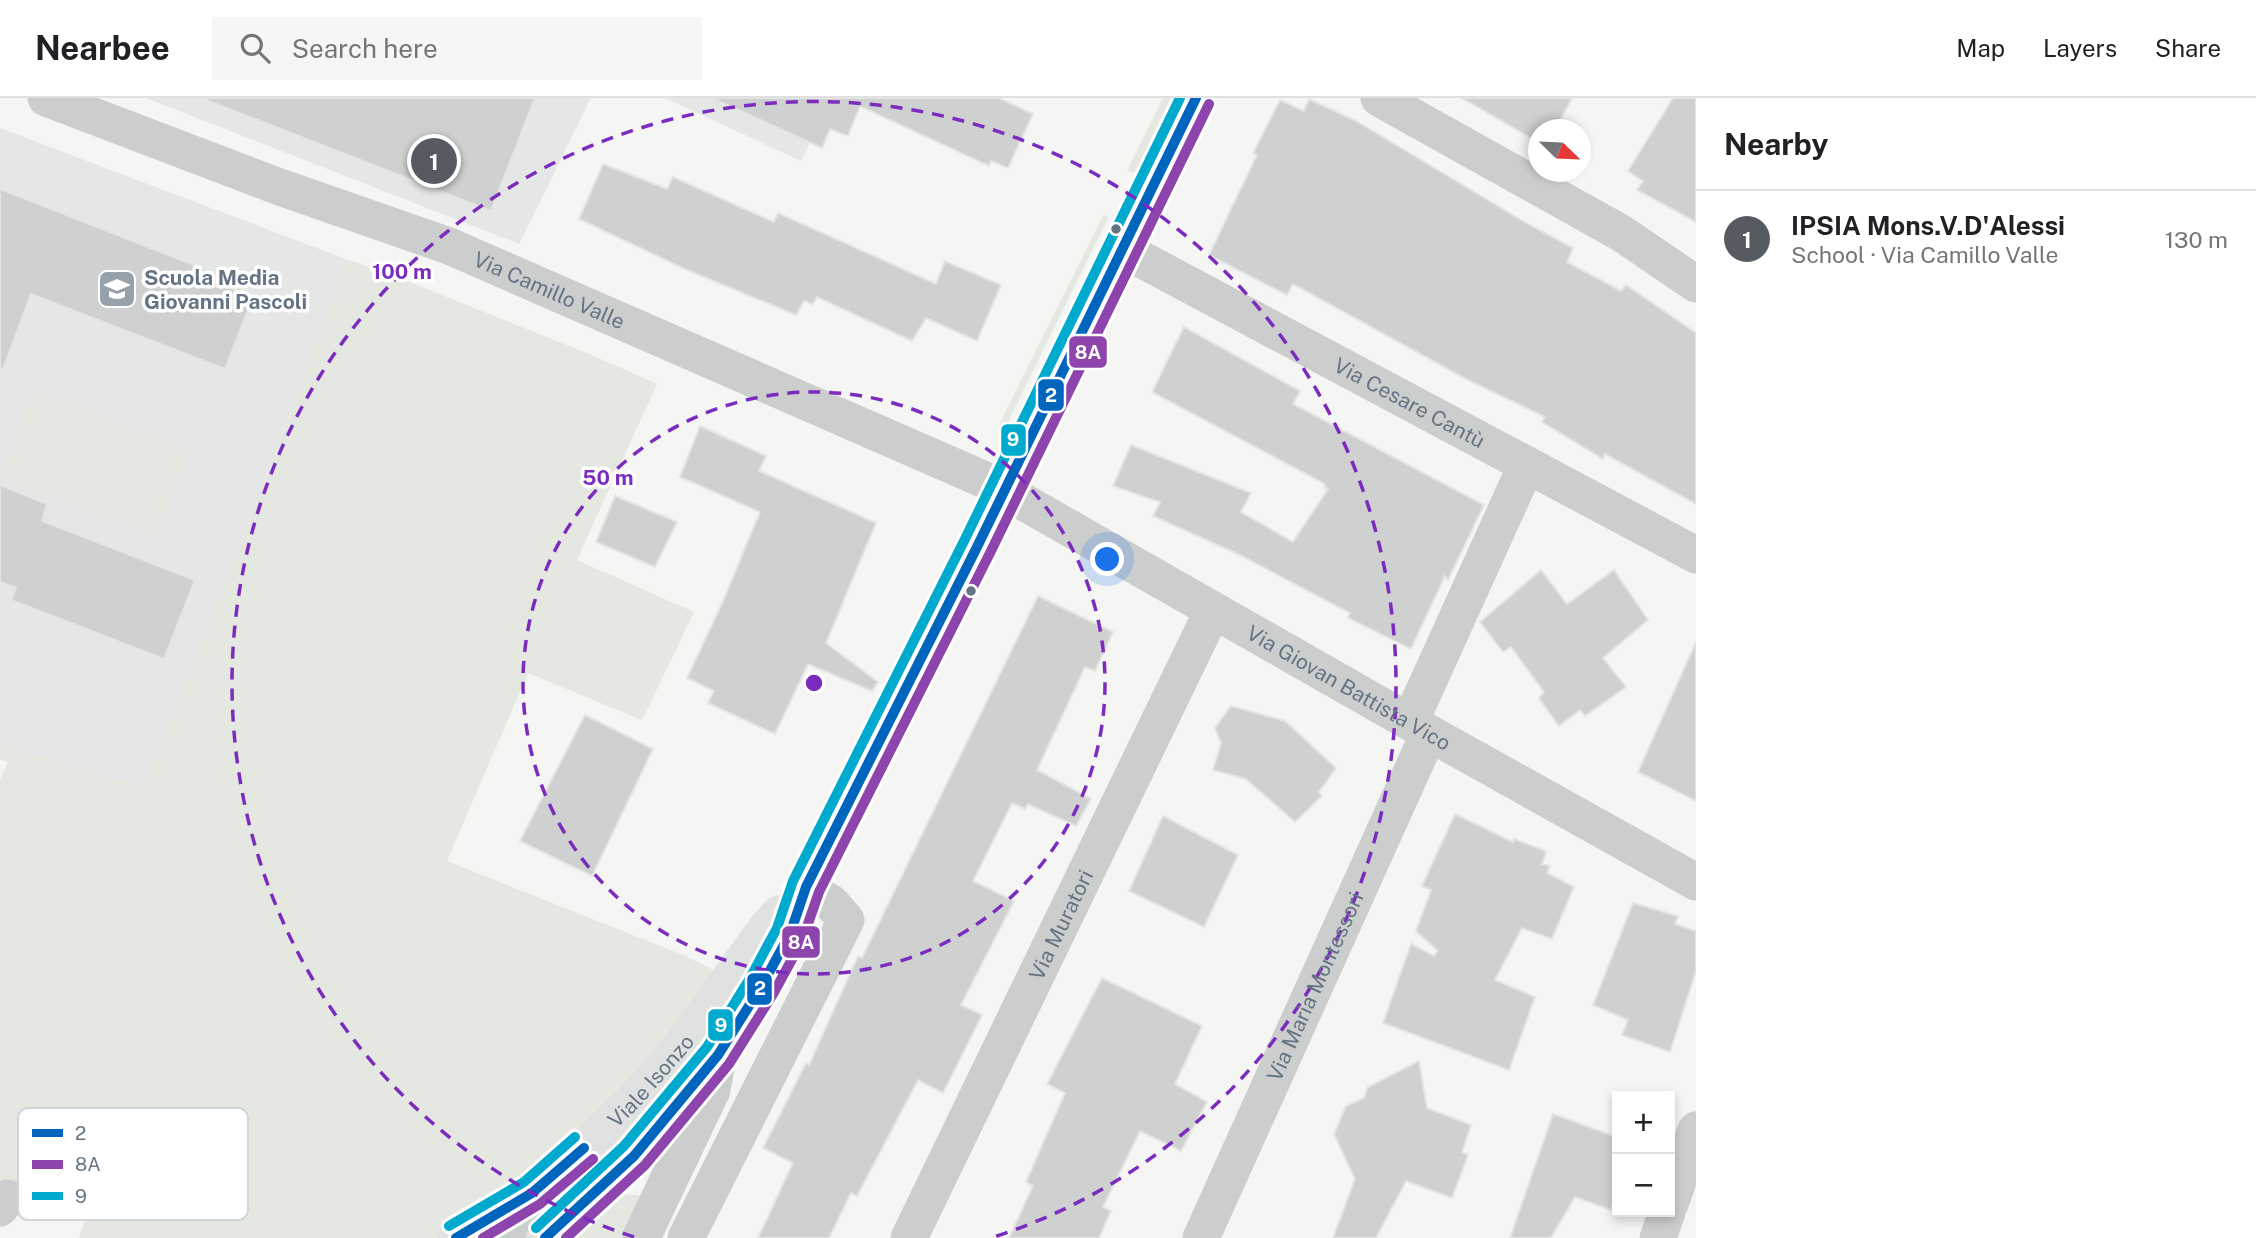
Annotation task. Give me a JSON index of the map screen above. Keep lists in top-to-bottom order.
{
  "streets": {
    "main road": ["Viale Isonzo"],
    "street": [
      "Via Camillo Valle",
      "Via Cesare Cantù",
      "Via Giovan Battista Vico",
      "Via Muratori",
      "Via Maria Montessori"
    ]
  },
  "crossings": [
    ["Via Camillo Valle", "Via Giovan Battista Vico"],
    ["Via Camillo Valle", "Viale Isonzo"],
    ["Via Cesare Cantù", "Via Maria Montessori"],
    ["Via Cesare Cantù", "Viale Isonzo"],
    ["Via Giovan Battista Vico", "Via Muratori"],
    ["Via Giovan Battista Vico", "Via Maria Montessori"],
    ["Via Giovan Battista Vico", "Viale Isonzo"]
  ],
  "places": {
    "school or university": ["Scuola Media Giovanni Pascoli"]
  },
  "lines": ["transit line 2", "transit line 9", "transit line 8A"],
  "legend": ["2", "8A", "9"],
  "north": "bottom right",
  "page": {
    "header": "Nearbee",
    "search": "Search here",
    "nav": ["Map", "Layers", "Share"],
    "heading": "Nearby",
    "pins": "1",
    "list": [
      {
        "mark": "1",
        "name": "IPSIA Mons.V.D'Alessi",
        "note": "School · Via Camillo Valle",
        "value": "130 m"
      }
    ],
    "map_buttons": ["+", "−"]
  },
  "rings": ["100 m", "50 m"]
}
